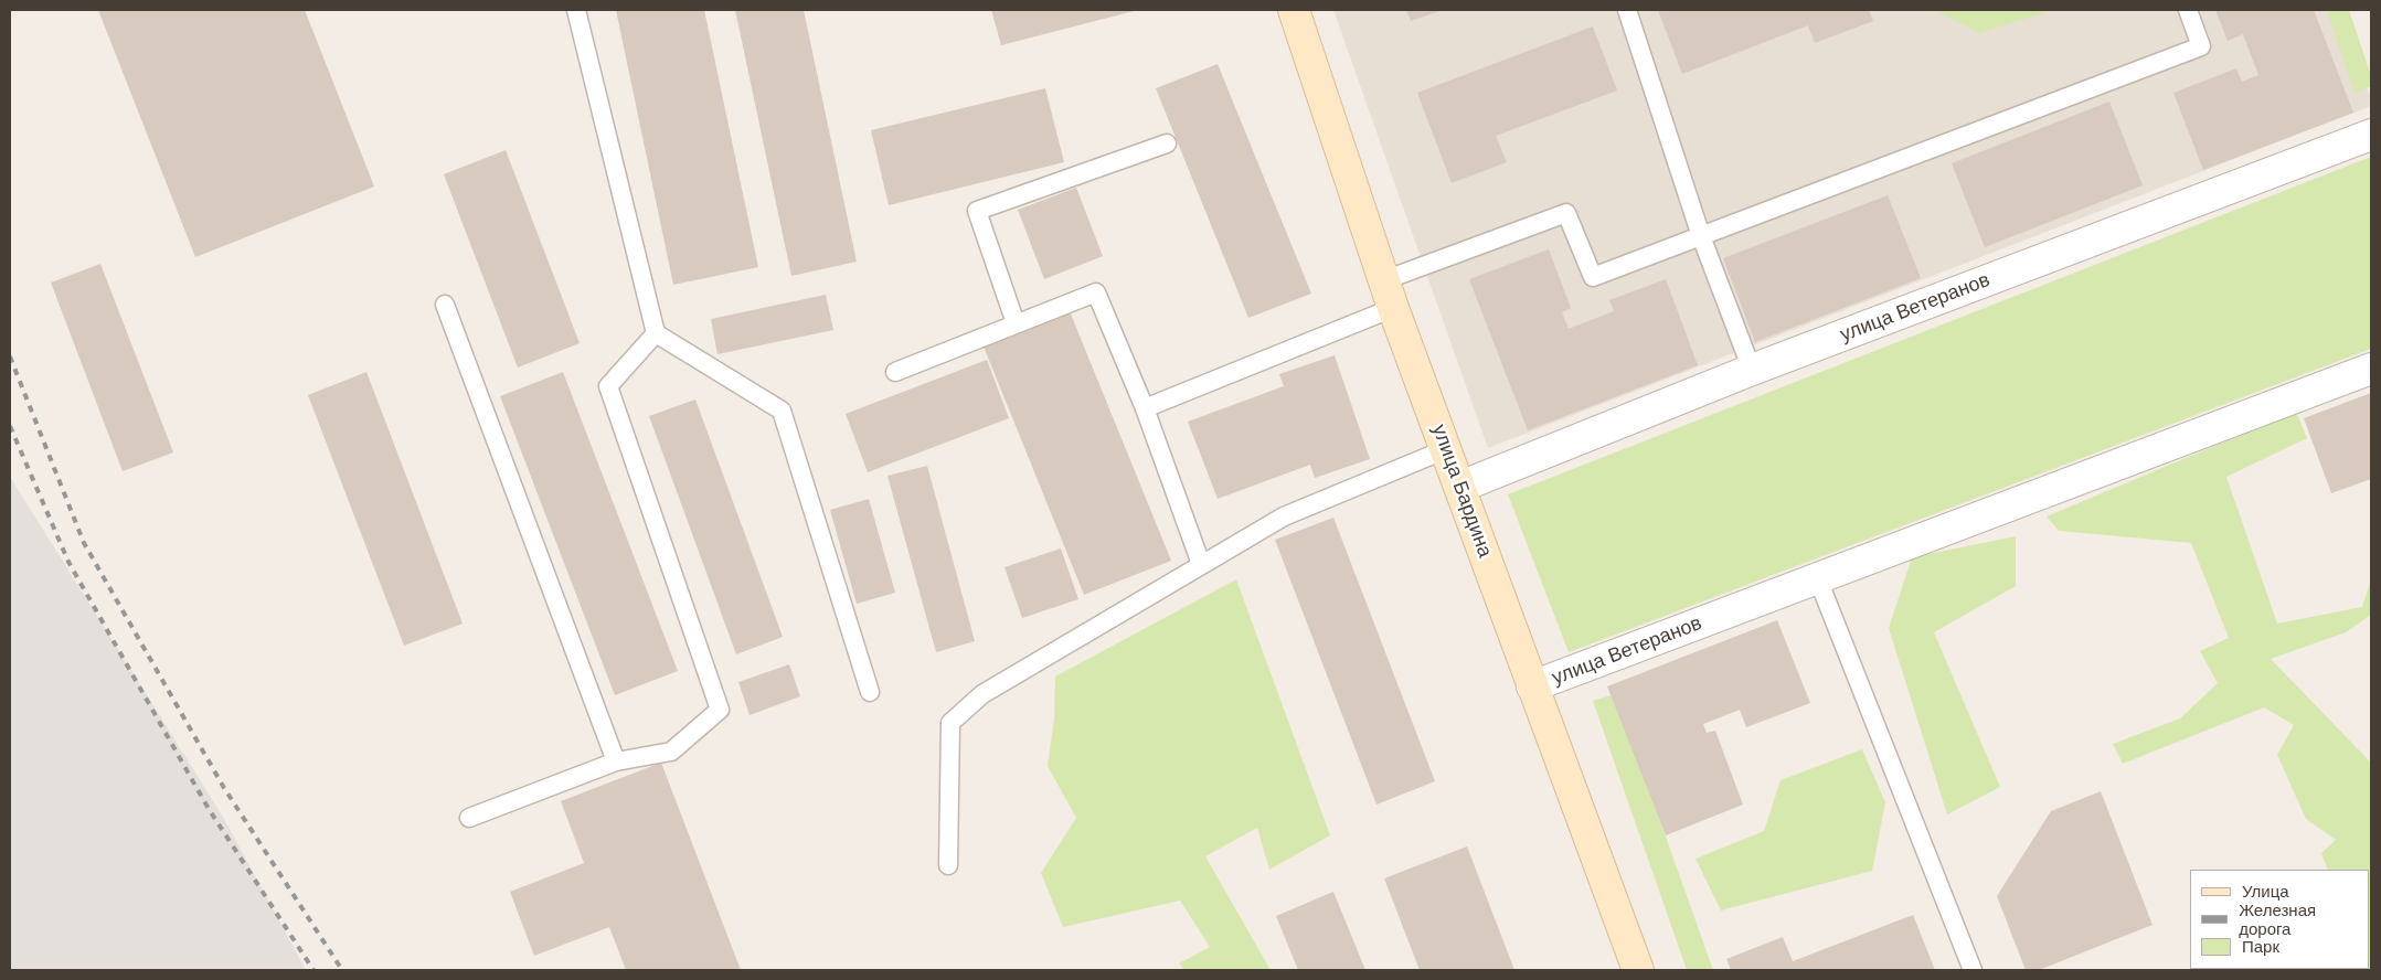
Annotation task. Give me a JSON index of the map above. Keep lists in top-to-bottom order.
{
  "streets": {
    "street": ["улица Ветеранов", "улица Бардина"]
  },
  "crossings": [
    ["улица Ветеранов", "улица Бардина"]
  ],
  "legend": ["Улица", "Железная дорога", "Парк"]
}
